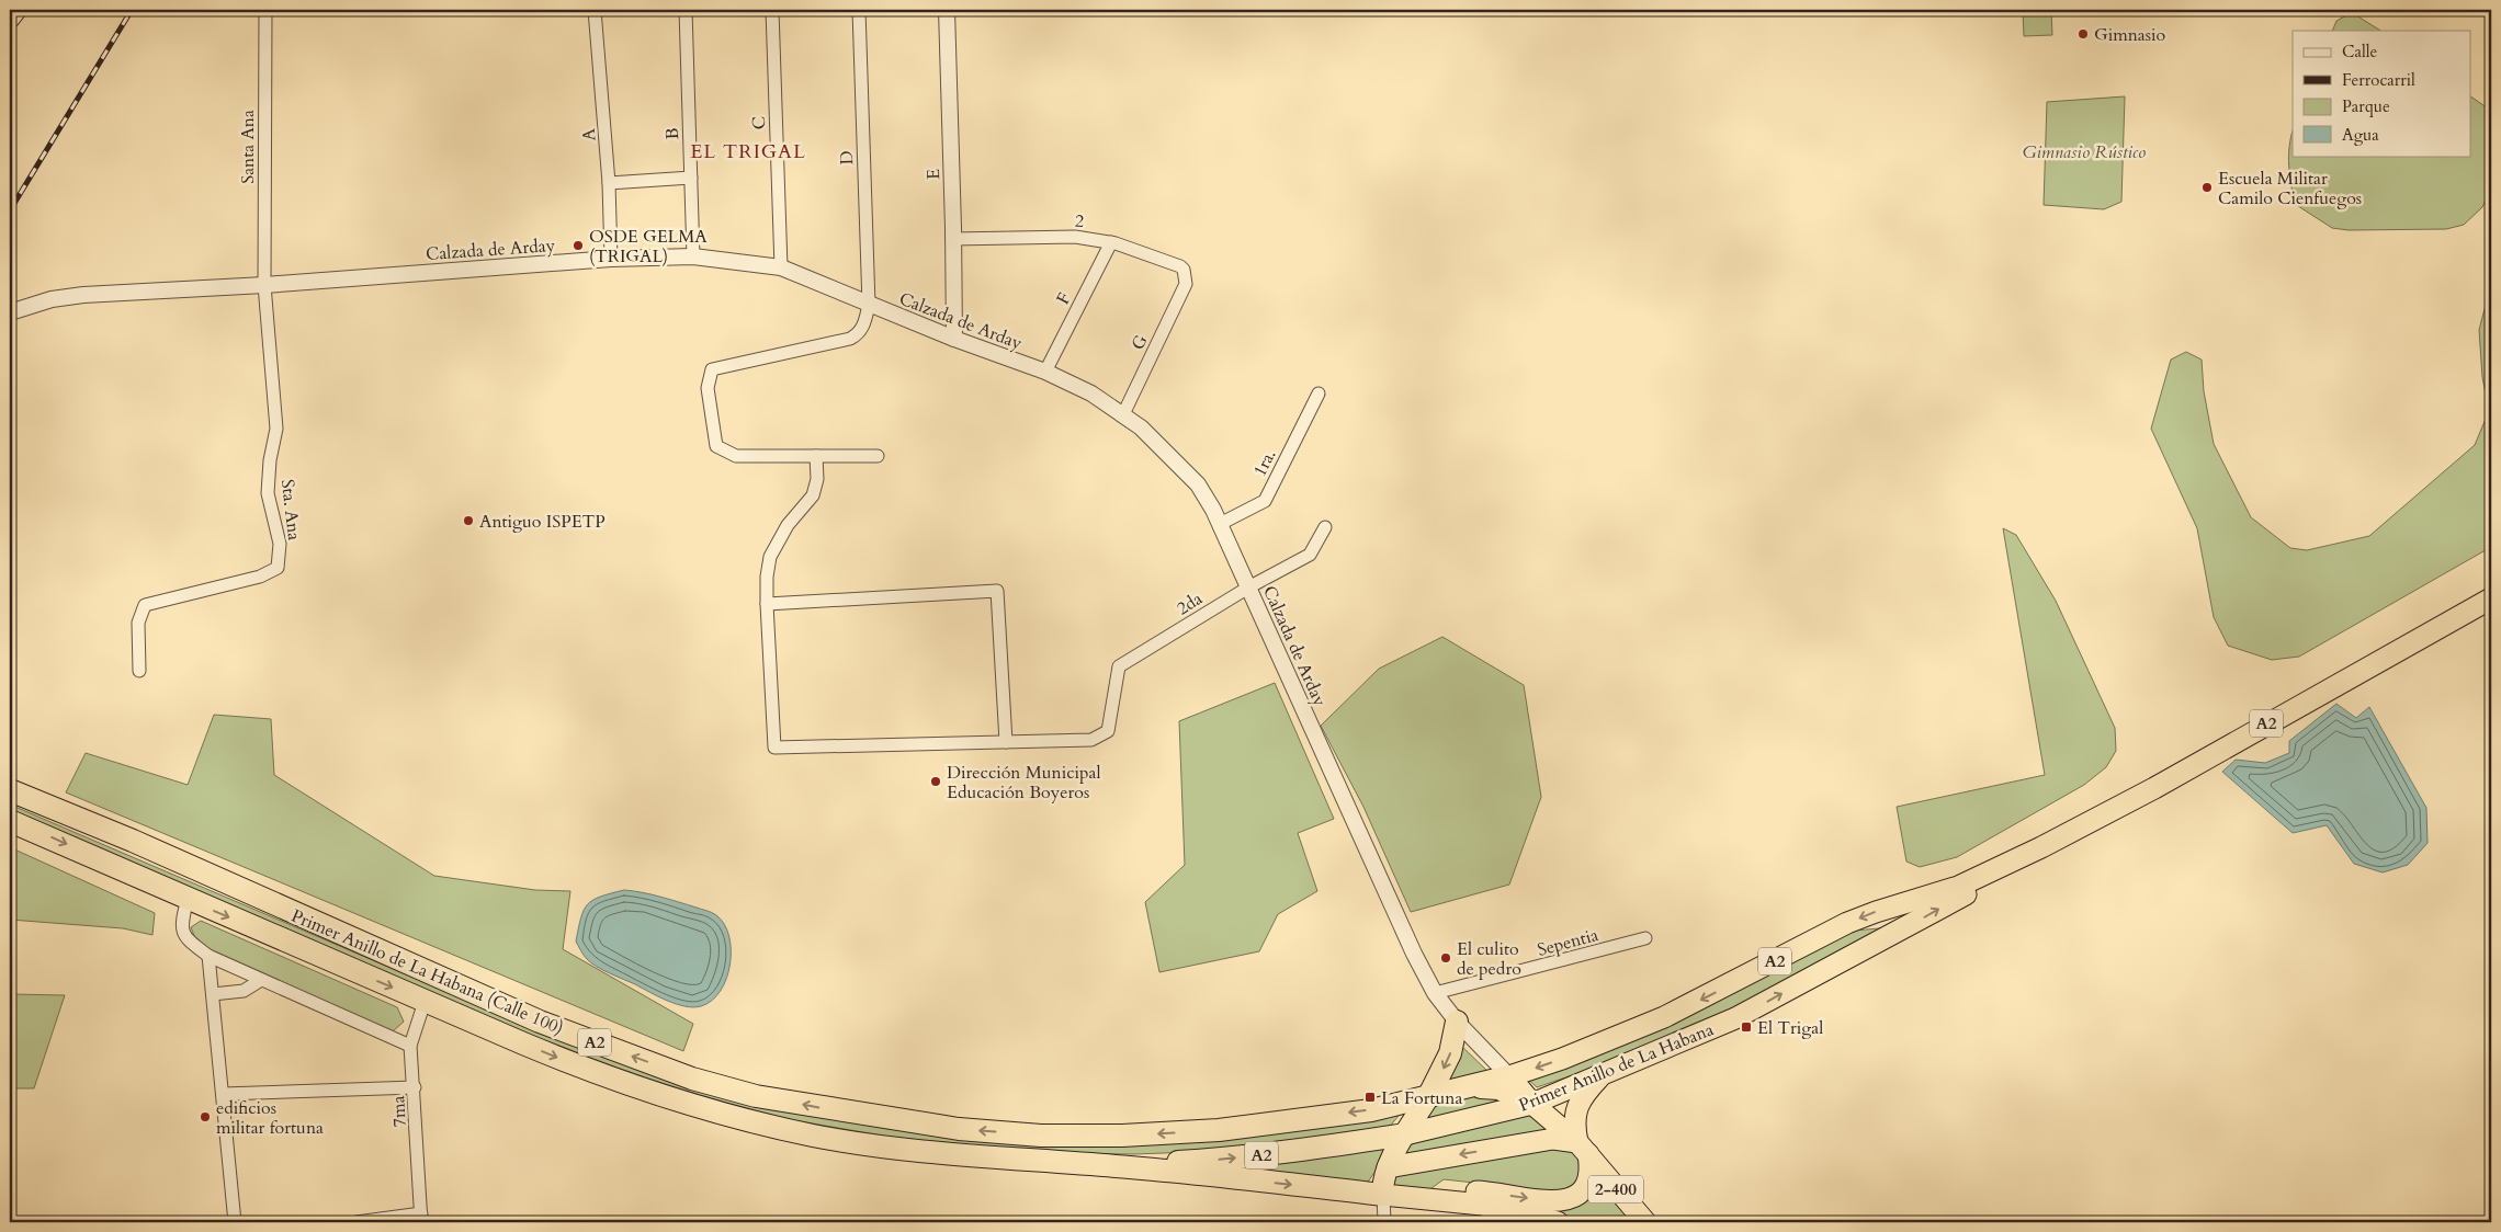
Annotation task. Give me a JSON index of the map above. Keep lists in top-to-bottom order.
{
  "streets": {
    "highway": [
      "A2",
      "Primer Anillo de La Habana (Calle 100)",
      "Primer Anillo de La Habana",
      "2-400"
    ],
    "street": [
      "C",
      "B",
      "A",
      "Santa Ana",
      "D",
      "E",
      "2",
      "Calzada de Arday",
      "F",
      "G",
      "1ra.",
      "Sta. Ana",
      "2da",
      "Sepentia",
      "7ma"
    ]
  },
  "crossings": [
    ["C", "Calzada de Arday"],
    ["B", "Calzada de Arday"],
    ["A", "Calzada de Arday"],
    ["Santa Ana", "Calzada de Arday"],
    ["Santa Ana", "Sta. Ana"],
    ["D", "Calzada de Arday"],
    ["E", "2"],
    ["E", "Calzada de Arday"],
    ["2", "F"],
    ["2", "G"],
    ["Calzada de Arday", "F"],
    ["Calzada de Arday", "G"],
    ["Calzada de Arday", "1ra."],
    ["Calzada de Arday", "Sta. Ana"],
    ["Calzada de Arday", "2da"],
    ["Calzada de Arday", "A2"],
    ["Calzada de Arday", "Sepentia"],
    ["Calzada de Arday", "Primer Anillo de La Habana"],
    ["A2", "Primer Anillo de La Habana (Calle 100)"],
    ["A2", "Primer Anillo de La Habana"],
    ["A2", "2-400"],
    ["Primer Anillo de La Habana (Calle 100)", "Primer Anillo de La Habana"],
    ["Primer Anillo de La Habana (Calle 100)", "7ma"],
    ["Primer Anillo de La Habana", "2-400"]
  ],
  "districts": ["EL TRIGAL"],
  "parks": ["Gimnasio Rústico"],
  "places": {
    "other": [
      "Gimnasio",
      "Escuela Militar Camilo Cienfuegos",
      "OSDE GELMA (TRIGAL)",
      "Antiguo ISPETP",
      "Dirección Municipal Educación Boyeros",
      "El culito de pedro",
      "edificios militar fortuna"
    ],
    "transit": ["El Trigal", "La Fortuna"]
  },
  "legend": [
    "Calle",
    "Ferrocarril",
    "Parque",
    "Agua"
  ]
}
